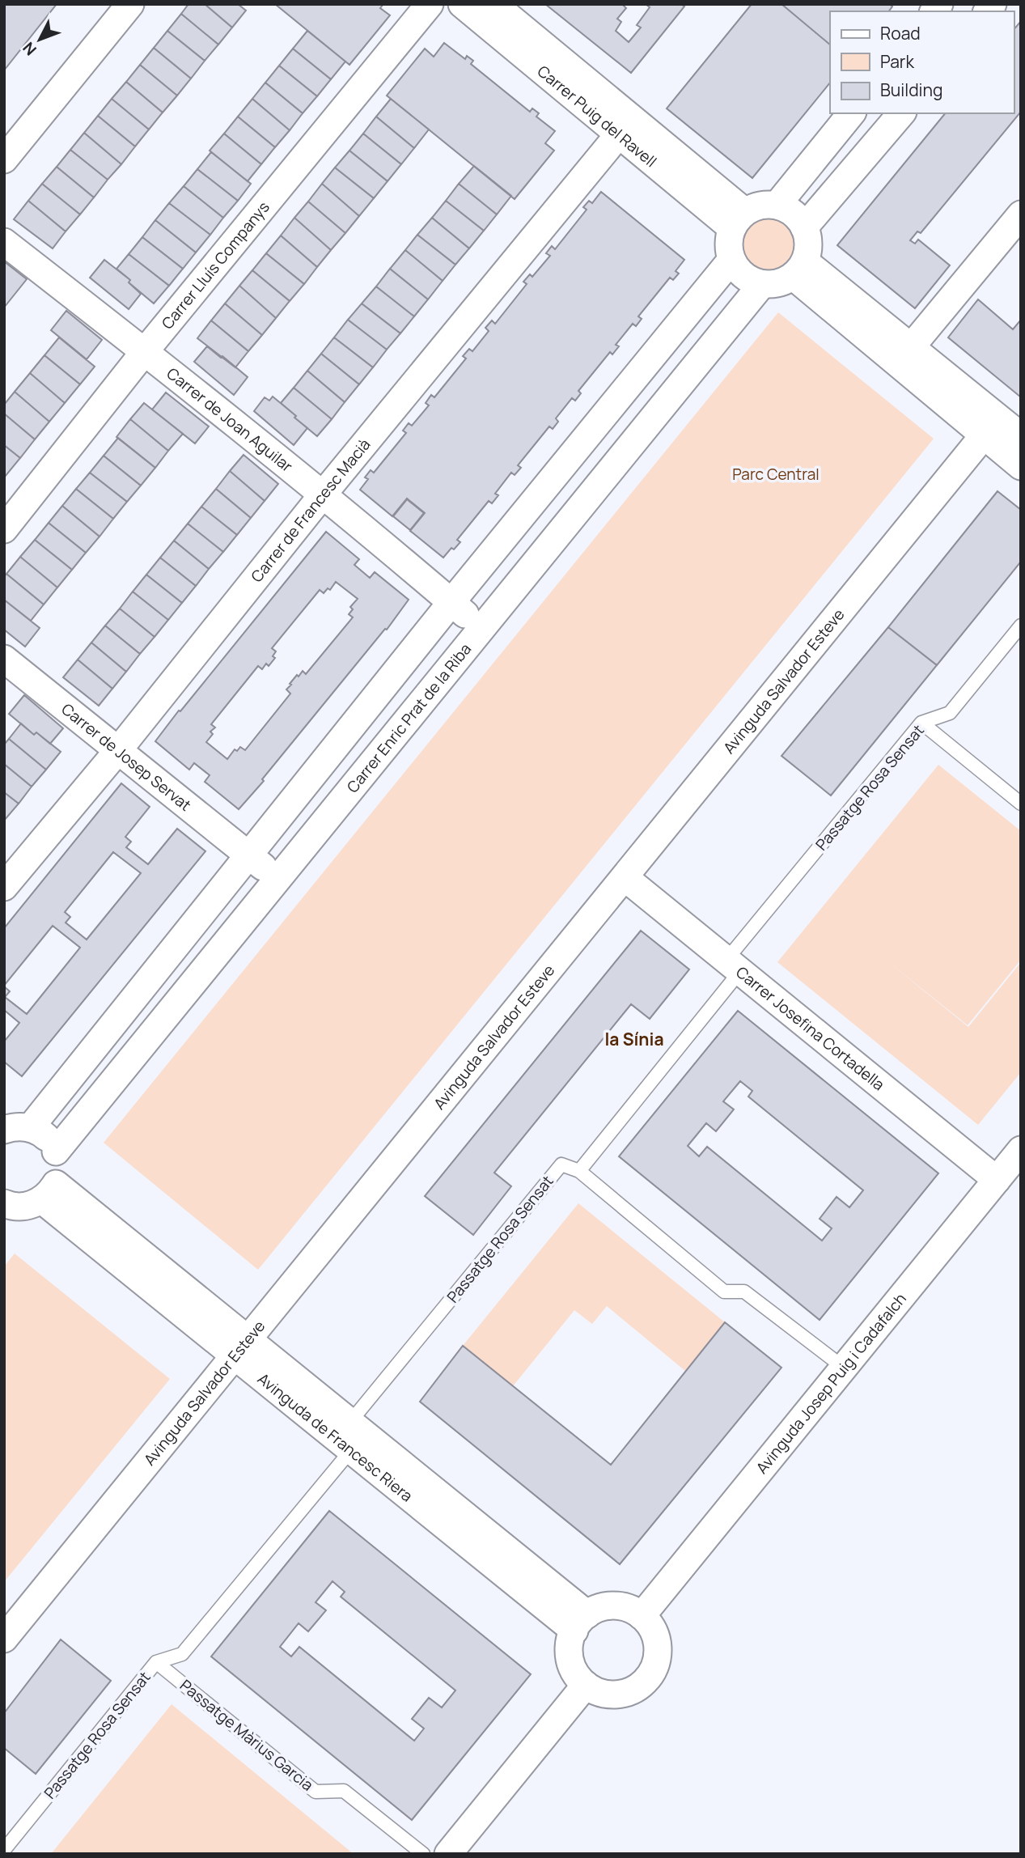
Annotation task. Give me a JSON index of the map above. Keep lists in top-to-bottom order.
{
  "streets": {
    "street": [
      "Carrer Puig del Ravell",
      "Carrer Lluís Companys",
      "Carrer de Joan Aguilar",
      "Carrer de Francesc Macià",
      "Avinguda Salvador Esteve",
      "Carrer Enric Prat de la Riba",
      "Carrer de Josep Servat",
      "Carrer Josefina Cortadella",
      "Avinguda Josep Puig i Cadafalch",
      "Avinguda de Francesc Riera"
    ],
    "lane": ["Passatge Rosa Sensat", "Passatge Màrius Garcia"]
  },
  "crossings": [
    ["Carrer Puig del Ravell", "Carrer de Francesc Macià"],
    ["Carrer Puig del Ravell", "Carrer Enric Prat de la Riba"],
    ["Carrer Lluís Companys", "Carrer de Joan Aguilar"],
    ["Carrer de Joan Aguilar", "Carrer de Francesc Macià"],
    ["Carrer de Joan Aguilar", "Carrer Enric Prat de la Riba"],
    ["Carrer de Francesc Macià", "Carrer de Josep Servat"],
    ["Avinguda Salvador Esteve", "Carrer Josefina Cortadella"],
    ["Avinguda Salvador Esteve", "Avinguda de Francesc Riera"],
    ["Carrer Enric Prat de la Riba", "Carrer de Josep Servat"],
    ["Passatge Rosa Sensat", "Carrer Josefina Cortadella"],
    ["Passatge Rosa Sensat", "Avinguda de Francesc Riera"],
    ["Passatge Rosa Sensat", "Passatge Màrius Garcia"],
    ["Carrer Josefina Cortadella", "Avinguda Josep Puig i Cadafalch"],
    ["Avinguda Josep Puig i Cadafalch", "Avinguda de Francesc Riera"]
  ],
  "districts": ["la Sínia"],
  "parks": ["Parc Central"],
  "legend": ["Road", "Park", "Building"],
  "north": "bottom left"
}
